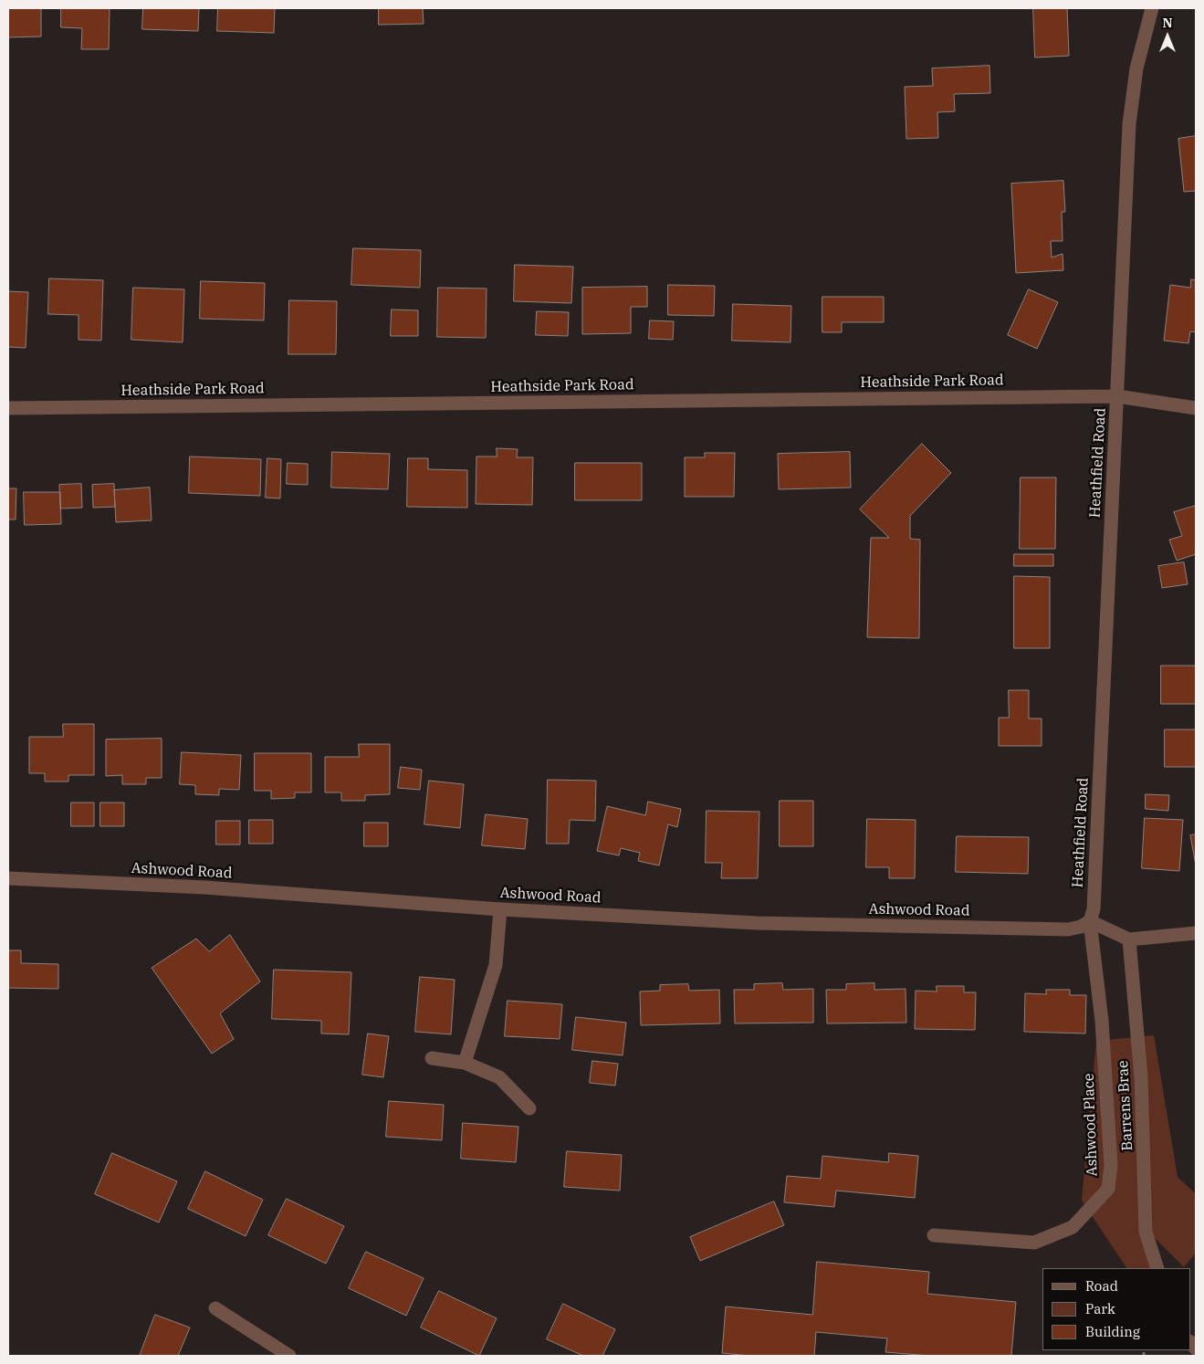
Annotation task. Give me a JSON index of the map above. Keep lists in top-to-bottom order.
{
  "streets": {
    "street": [
      "Heathside Park Road",
      "Heathfield Road",
      "Ashwood Road",
      "Barrens Brae",
      "Ashwood Place"
    ]
  },
  "crossings": [
    ["Heathside Park Road", "Heathfield Road"],
    ["Heathfield Road", "Ashwood Road"],
    ["Heathfield Road", "Ashwood Place"],
    ["Ashwood Road", "Ashwood Place"]
  ],
  "legend": ["Road", "Park", "Building"],
  "north": "top"
}
